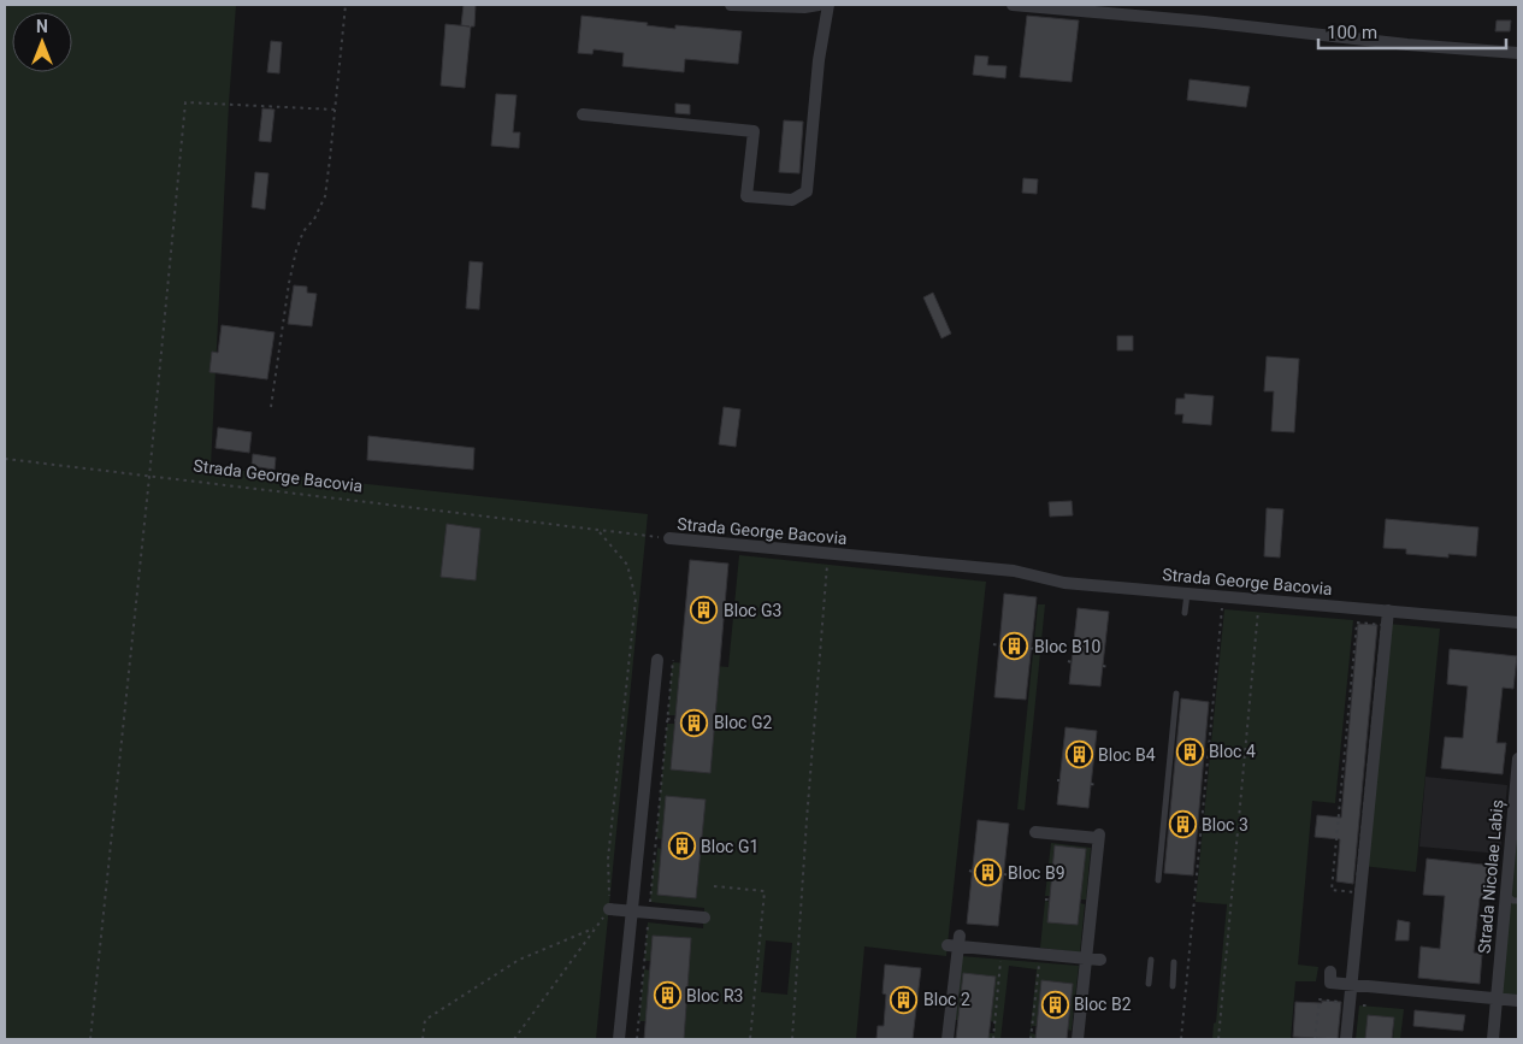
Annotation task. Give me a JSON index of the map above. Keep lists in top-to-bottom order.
{
  "streets": {
    "street": ["Strada George Bacovia", "Strada Nicolae Labiș"]
  },
  "places": {
    "building": [
      "Bloc G3",
      "Bloc B10",
      "Bloc G2",
      "Bloc 4",
      "Bloc B4",
      "Bloc 3",
      "Bloc G1",
      "Bloc B9",
      "Bloc R3",
      "Bloc 2",
      "Bloc B2"
    ]
  },
  "scale_bar": "100 m",
  "north": "top"
}
